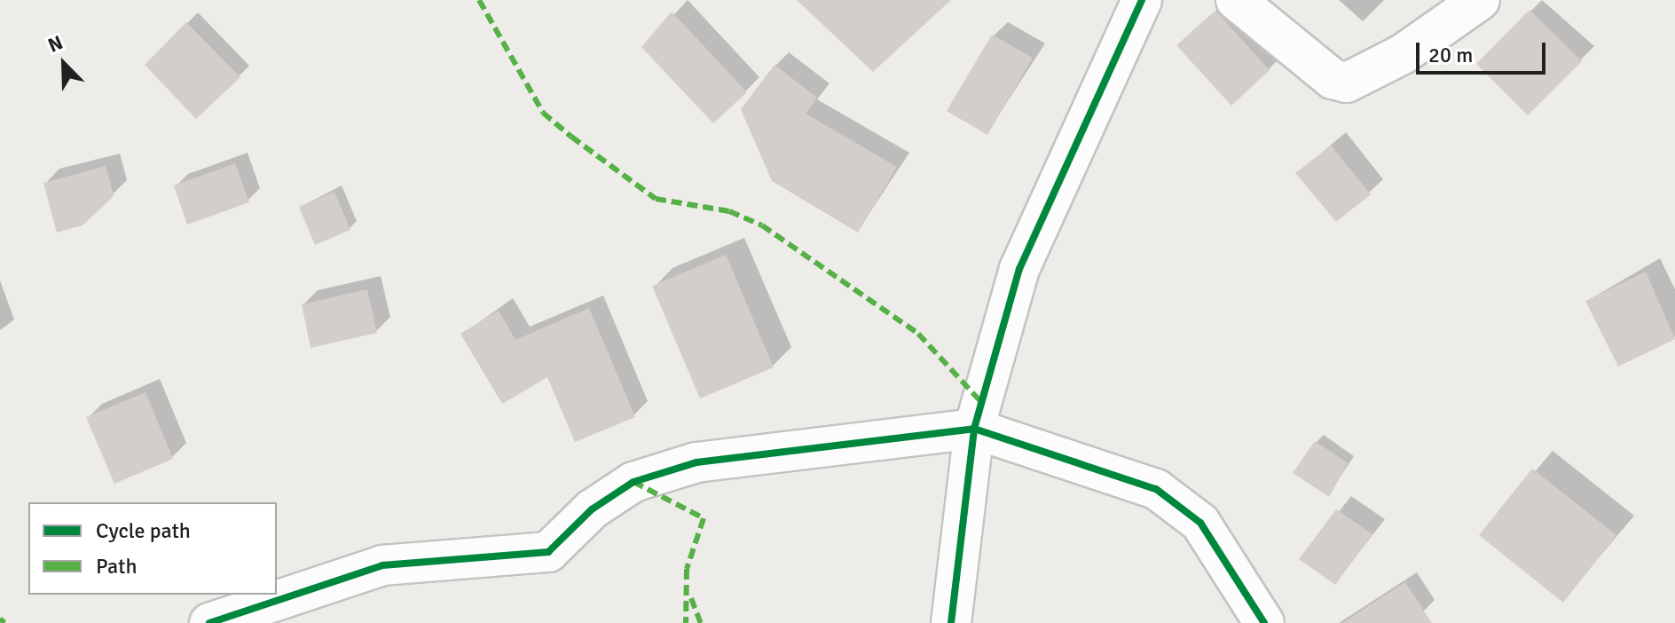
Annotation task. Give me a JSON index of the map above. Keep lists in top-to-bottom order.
{
  "legend": ["Cycle path", "Path"],
  "scale_bar": "20 m",
  "north": "top left"
}
